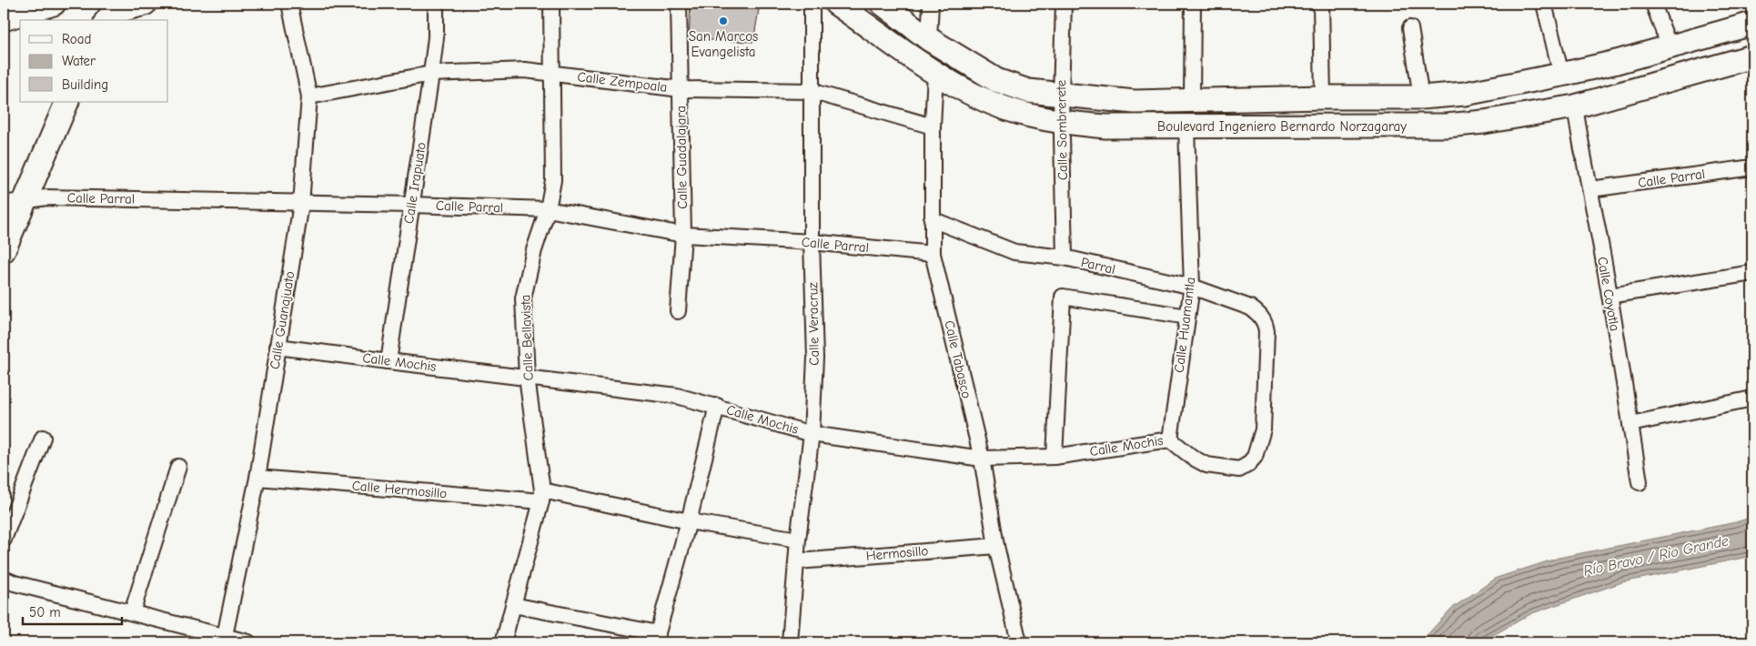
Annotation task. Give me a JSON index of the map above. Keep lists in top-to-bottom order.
{
  "streets": {
    "main road": ["Boulevard Ingeniero Bernardo Norzagaray"],
    "street": [
      "Calle Zempoala",
      "Calle Sombrerete",
      "Calle Guadalajara",
      "Calle Parral",
      "Calle Irapuato",
      "Parral",
      "Calle Coyotla",
      "Calle Guanajuato",
      "Calle Veracruz",
      "Calle Huamantla",
      "Calle Bellavista",
      "Calle Tabasco",
      "Calle Mochis",
      "Calle Hermosillo",
      "Hermosillo"
    ]
  },
  "crossings": [
    ["Calle Zempoala", "Calle Guadalajara"],
    ["Calle Zempoala", "Calle Irapuato"],
    ["Calle Zempoala", "Calle Guanajuato"],
    ["Calle Zempoala", "Calle Veracruz"],
    ["Calle Zempoala", "Calle Bellavista"],
    ["Calle Zempoala", "Calle Tabasco"],
    ["Boulevard Ingeniero Bernardo Norzagaray", "Calle Sombrerete"],
    ["Boulevard Ingeniero Bernardo Norzagaray", "Calle Coyotla"],
    ["Boulevard Ingeniero Bernardo Norzagaray", "Calle Huamantla"],
    ["Boulevard Ingeniero Bernardo Norzagaray", "Calle Tabasco"],
    ["Calle Sombrerete", "Parral"],
    ["Calle Guadalajara", "Calle Parral"],
    ["Calle Parral", "Calle Irapuato"],
    ["Calle Parral", "Calle Coyotla"],
    ["Calle Parral", "Calle Guanajuato"],
    ["Calle Parral", "Calle Veracruz"],
    ["Calle Parral", "Calle Bellavista"],
    ["Calle Parral", "Calle Tabasco"],
    ["Calle Irapuato", "Calle Mochis"],
    ["Parral", "Calle Huamantla"],
    ["Parral", "Calle Tabasco"],
    ["Parral", "Calle Mochis"],
    ["Calle Guanajuato", "Calle Mochis"],
    ["Calle Guanajuato", "Calle Hermosillo"],
    ["Calle Veracruz", "Calle Mochis"],
    ["Calle Veracruz", "Calle Hermosillo"],
    ["Calle Veracruz", "Hermosillo"],
    ["Calle Huamantla", "Calle Mochis"],
    ["Calle Bellavista", "Calle Mochis"],
    ["Calle Bellavista", "Calle Hermosillo"],
    ["Calle Tabasco", "Calle Mochis"],
    ["Calle Tabasco", "Hermosillo"]
  ],
  "water": ["Río Bravo / Rio Grande"],
  "places": ["San Marcos Evangelista"],
  "legend": ["Road", "Water", "Building"],
  "scale_bar": "50 m"
}
